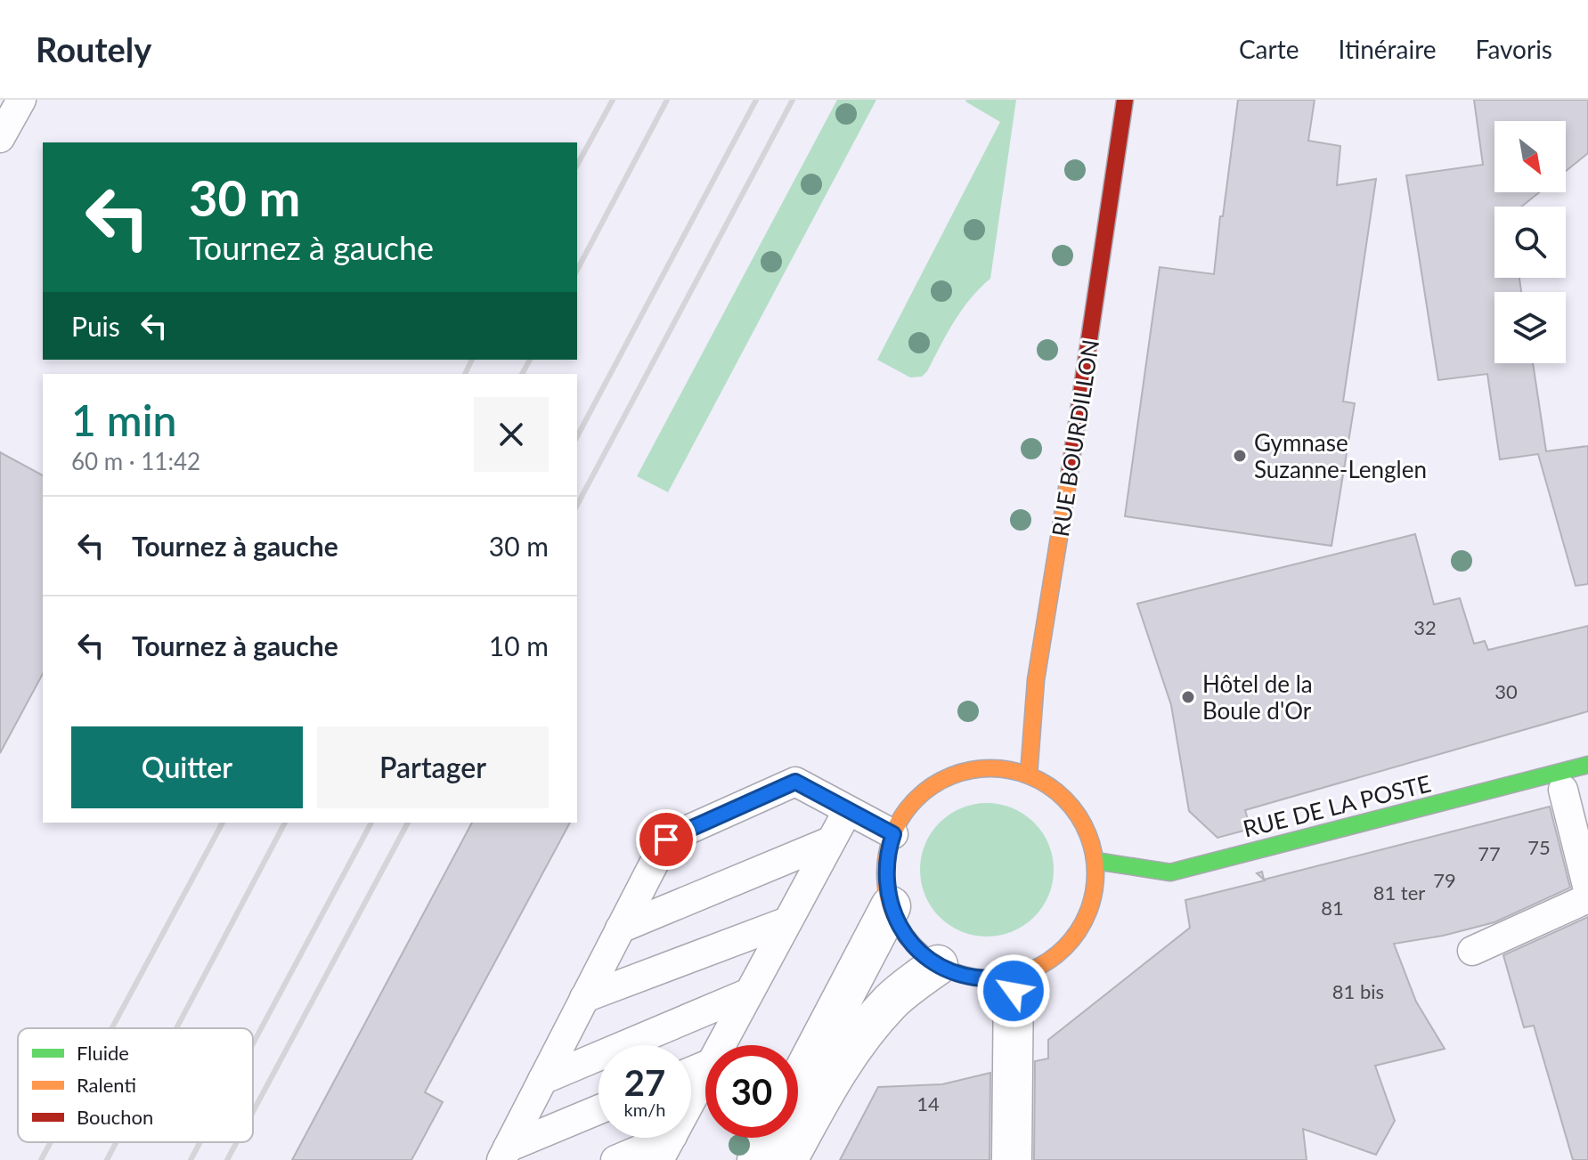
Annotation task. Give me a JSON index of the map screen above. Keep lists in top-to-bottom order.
{
  "streets": {
    "street": ["RUE BOURDILLON", "RUE DE LA POSTE"]
  },
  "crossings": [
    ["RUE BOURDILLON", "RUE DE LA POSTE"]
  ],
  "places": ["Gymnase Suzanne-Lenglen", "Hôtel de la Boule d'Or"],
  "house_numbers": [
    "32",
    "30",
    "75",
    "77",
    "79",
    "81 ter",
    "81",
    "81 bis",
    "14"
  ],
  "legend": ["Fluide", "Ralenti", "Bouchon"],
  "north": "bottom right",
  "page": {
    "header": "Routely",
    "nav": ["Carte", "Itinéraire", "Favoris"],
    "turn": ["30 m", "Tournez à gauche"],
    "then": "Puis",
    "heading": ["1 min", "60 m · 11:42"],
    "list": [
      {
        "name": "Tournez à gauche",
        "value": "30 m"
      },
      {
        "name": "Tournez à gauche",
        "value": "10 m"
      }
    ],
    "buttons": ["Quitter", "Partager"],
    "speed": "27 km/h",
    "limit": "30"
  }
}
